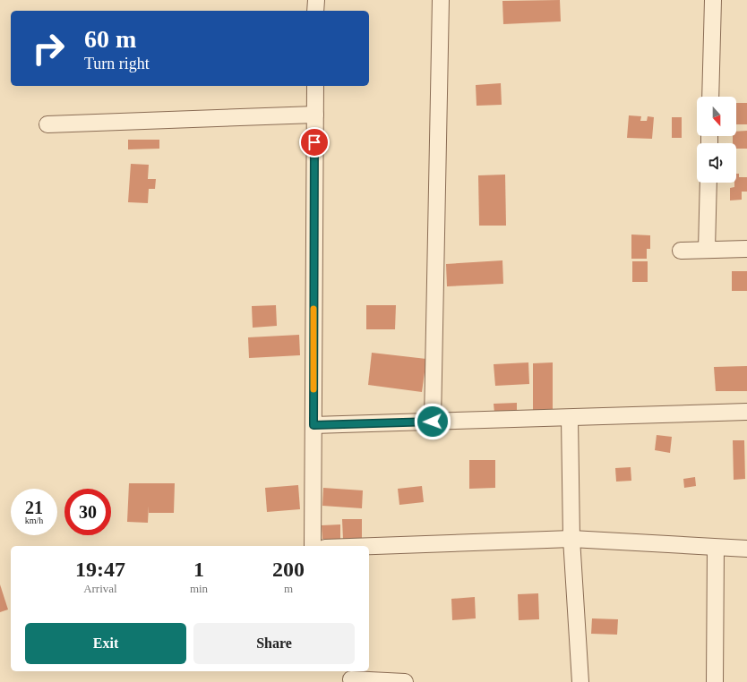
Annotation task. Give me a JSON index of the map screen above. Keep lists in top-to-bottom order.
{
  "north": "bottom",
  "page": {
    "turn": ["60 m", "Turn right"],
    "speed": "21 km/h",
    "limit": "30",
    "eta": [
      "19:47",
      "Arrival",
      "1",
      "min",
      "200",
      "m"
    ],
    "buttons": ["Exit", "Share"]
  }
}
